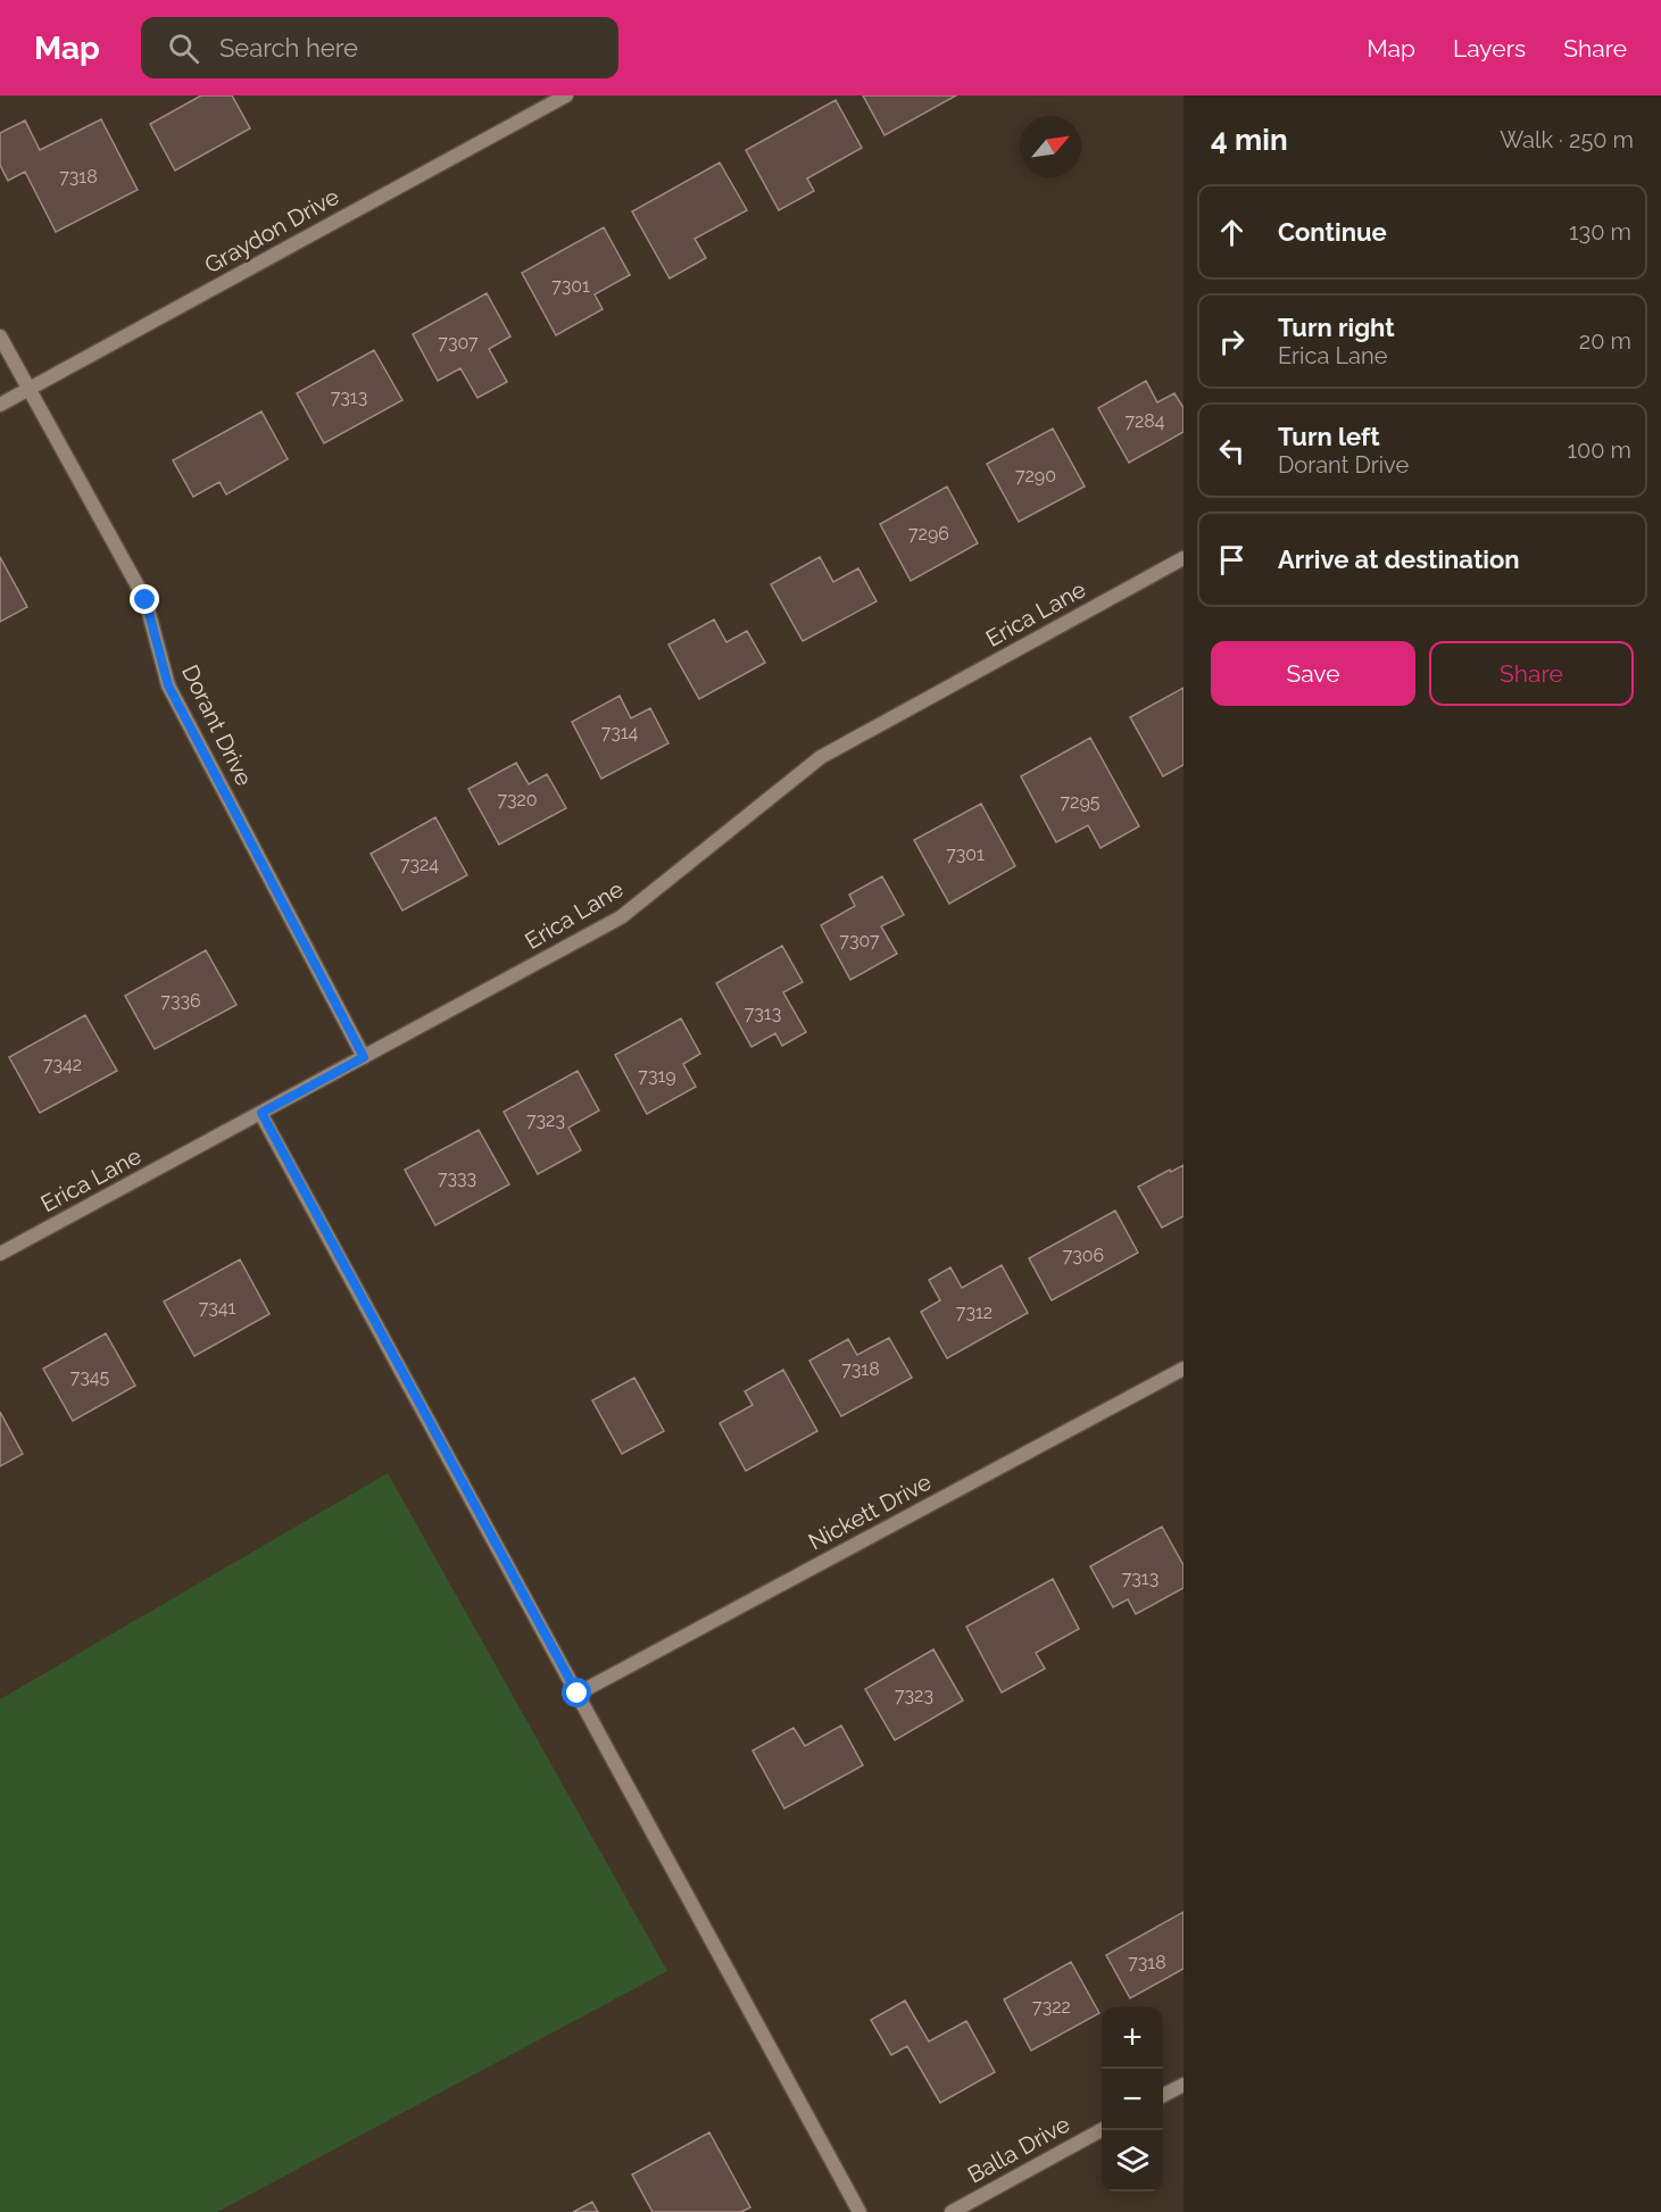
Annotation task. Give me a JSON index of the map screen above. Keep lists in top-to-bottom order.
{
  "streets": {
    "street": [
      "Graydon Drive",
      "Erica Lane",
      "Dorant Drive",
      "Nickett Drive",
      "Balla Drive"
    ]
  },
  "crossings": [
    ["Graydon Drive", "Dorant Drive"],
    ["Erica Lane", "Dorant Drive"]
  ],
  "house_numbers": [
    "7318",
    "7301",
    "7307",
    "7313",
    "7284",
    "7290",
    "7296",
    "7314",
    "7320",
    "7295",
    "7301",
    "7324",
    "7307",
    "7336",
    "7313",
    "7342",
    "7319",
    "7323",
    "7333",
    "7306",
    "7341",
    "7312",
    "7318",
    "7345",
    "7313",
    "7323",
    "7318",
    "7322"
  ],
  "north": "top right",
  "page": {
    "header": "Map",
    "search": "Search here",
    "nav": ["Map", "Layers", "Share"],
    "heading": ["4 min", "Walk · 250 m"],
    "list": [
      ["Continue", "130 m"],
      ["Turn right", "Erica Lane", "20 m"],
      ["Turn left", "Dorant Drive", "100 m"],
      "Arrive at destination"
    ],
    "buttons": ["Save", "Share"],
    "map_buttons": ["+", "−"]
  }
}
